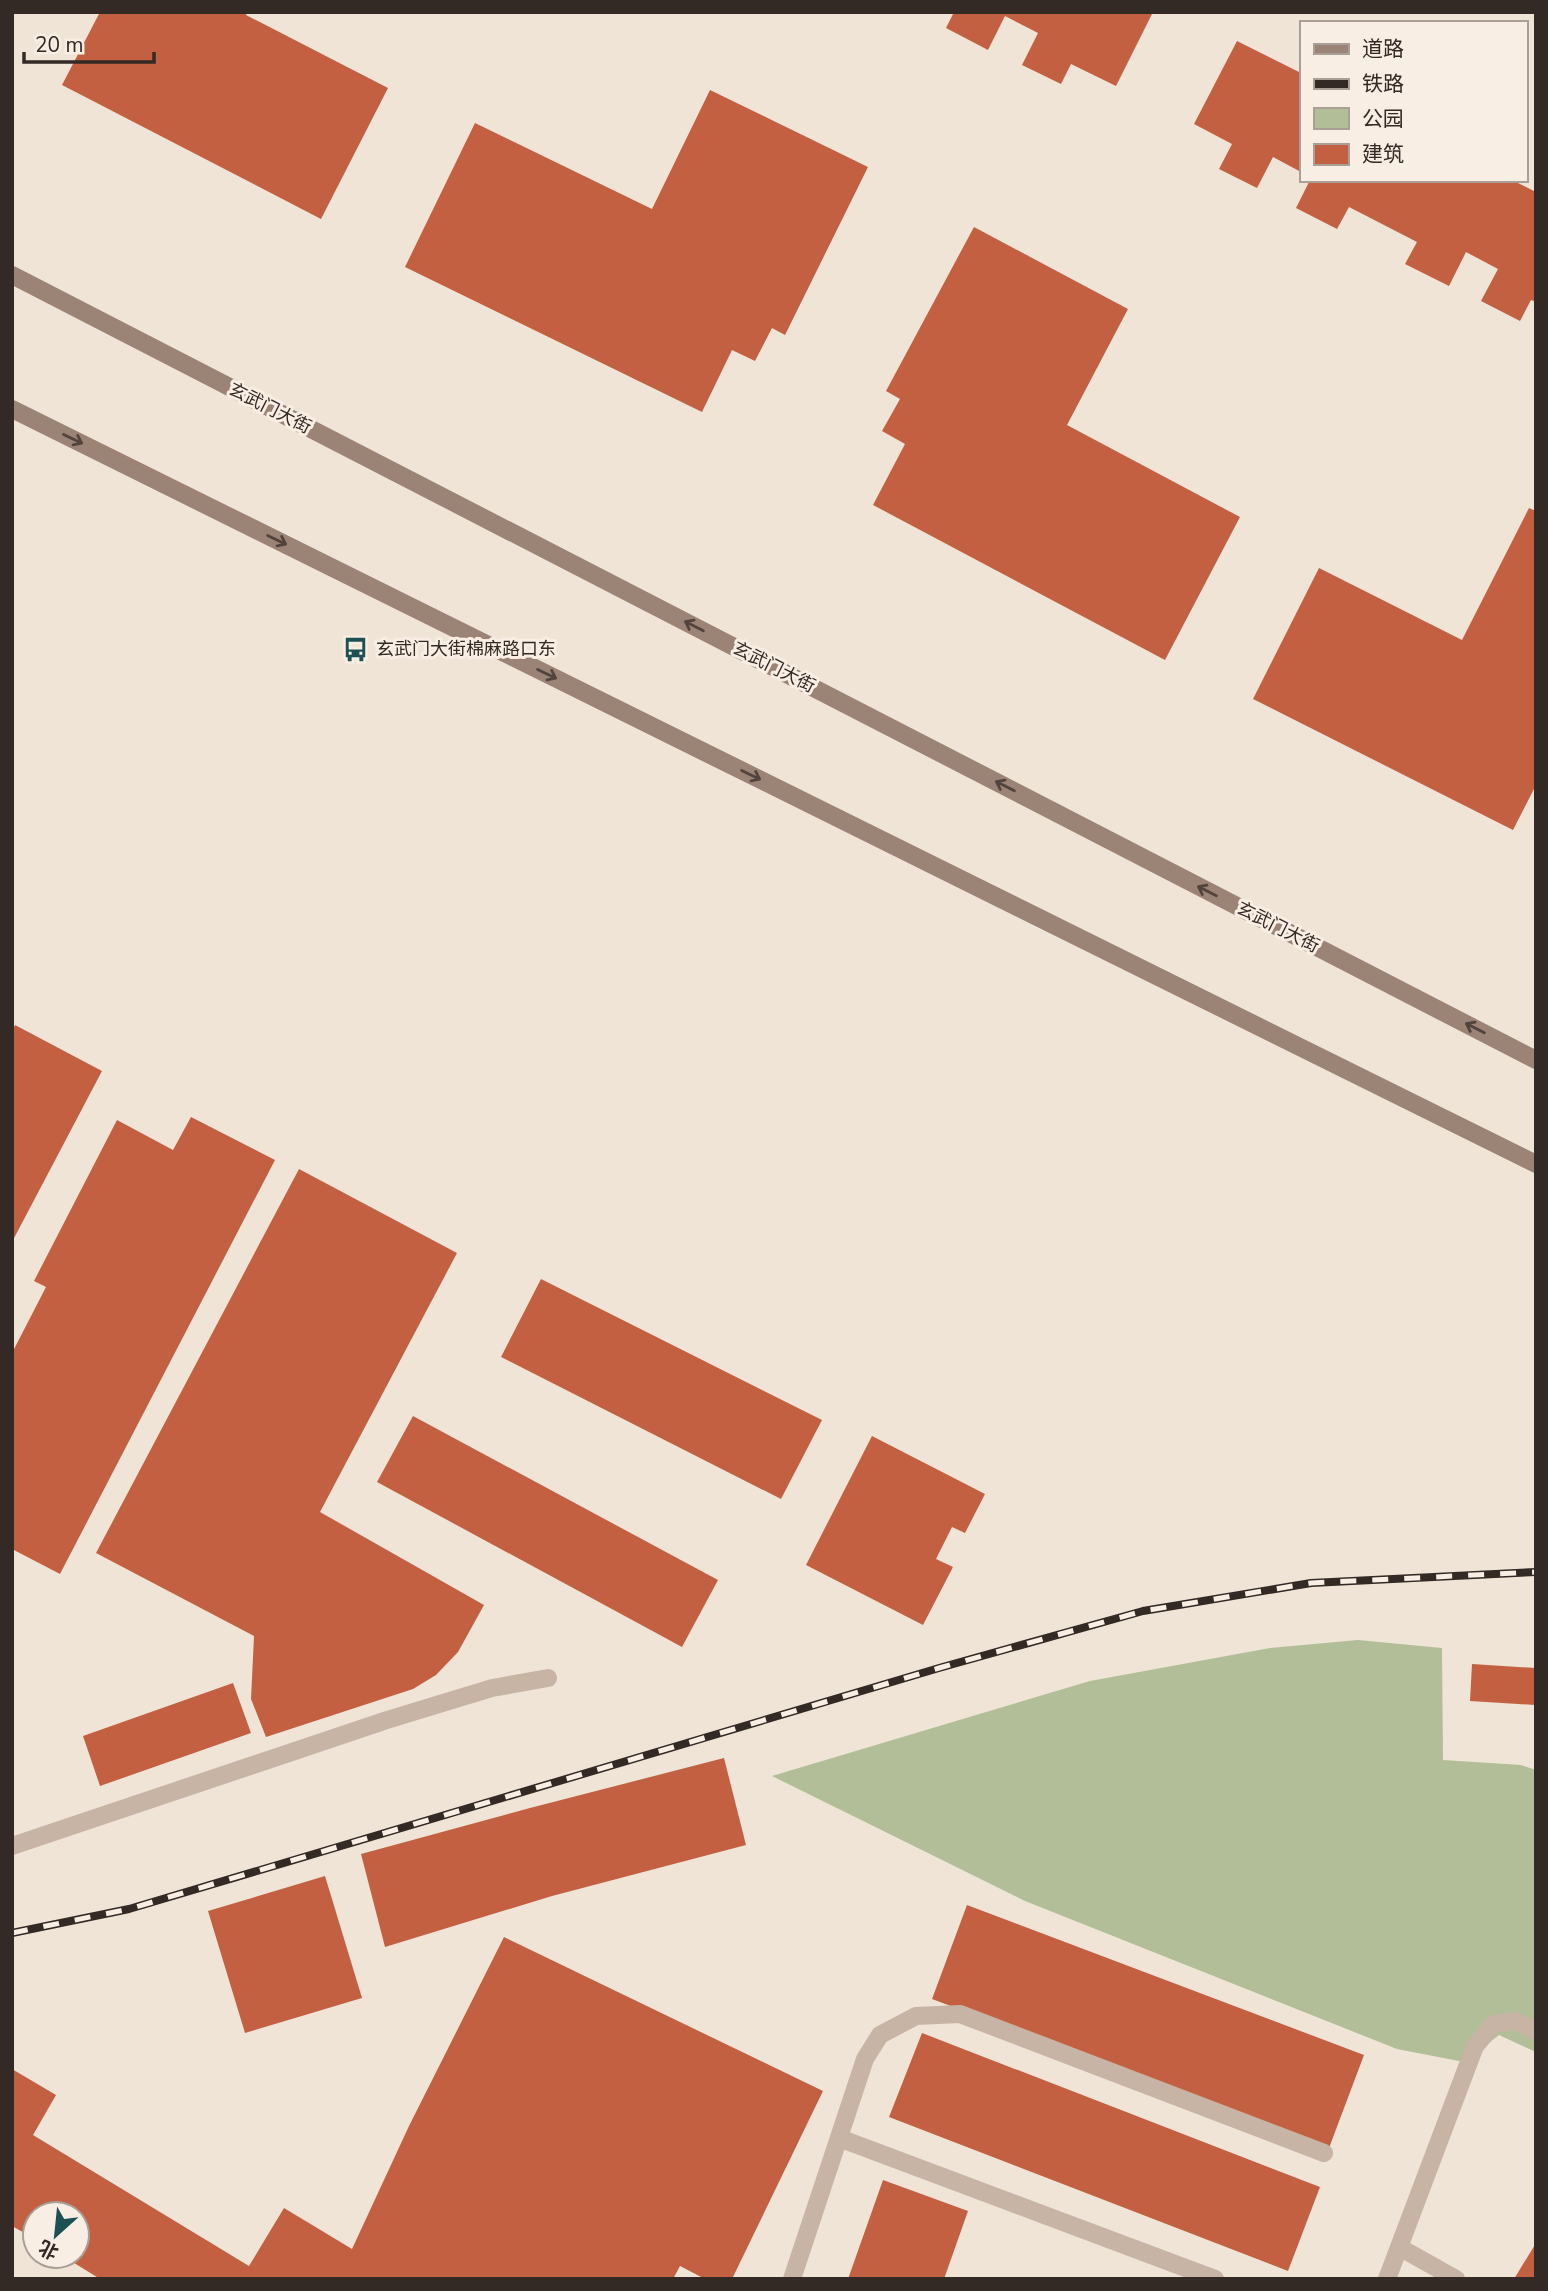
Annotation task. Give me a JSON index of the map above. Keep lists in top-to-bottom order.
{
  "streets": {
    "main road": ["玄武门大街"]
  },
  "places": {
    "bus stop": ["玄武门大街棉麻路口东"]
  },
  "legend": [
    "道路",
    "铁路",
    "公园",
    "建筑"
  ],
  "scale_bar": "20 m",
  "north": "bottom left"
}
